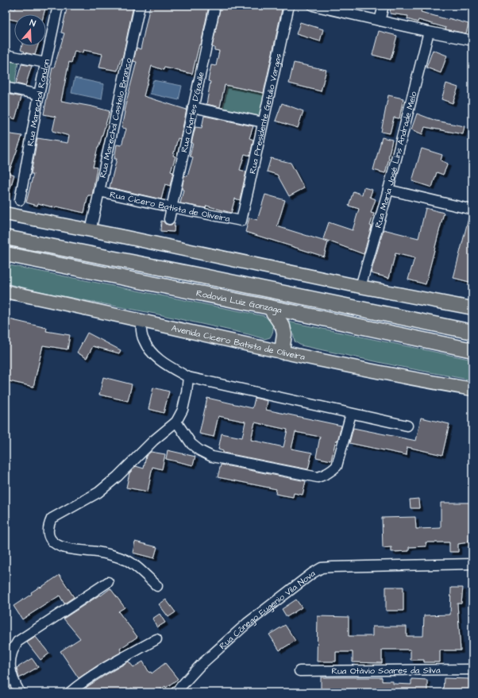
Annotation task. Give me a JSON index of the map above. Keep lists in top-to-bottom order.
{
  "streets": {
    "highway": ["Rodovia Luiz Gonzaga"],
    "main road": ["Avenida Cicero Batista de Oliveira"],
    "street": [
      "Rua Marechal Rondon",
      "Rua Charles D'Gaulle",
      "Rua Presidente Getulio Vargas",
      "Rua Marechal Castelo Branco",
      "Rua Maria José Lins Andrade Melo",
      "Rua Cicero Batista de Oliveira",
      "Rua Cônego Eugenio Vila Nova",
      "Rua Otávio Soares da Silva"
    ]
  },
  "crossings": [
    ["Rua Charles D'Gaulle", "Rua Cicero Batista de Oliveira"],
    ["Rua Presidente Getulio Vargas", "Rua Cicero Batista de Oliveira"],
    ["Rua Marechal Castelo Branco", "Rua Cicero Batista de Oliveira"]
  ],
  "north": "top"
}
